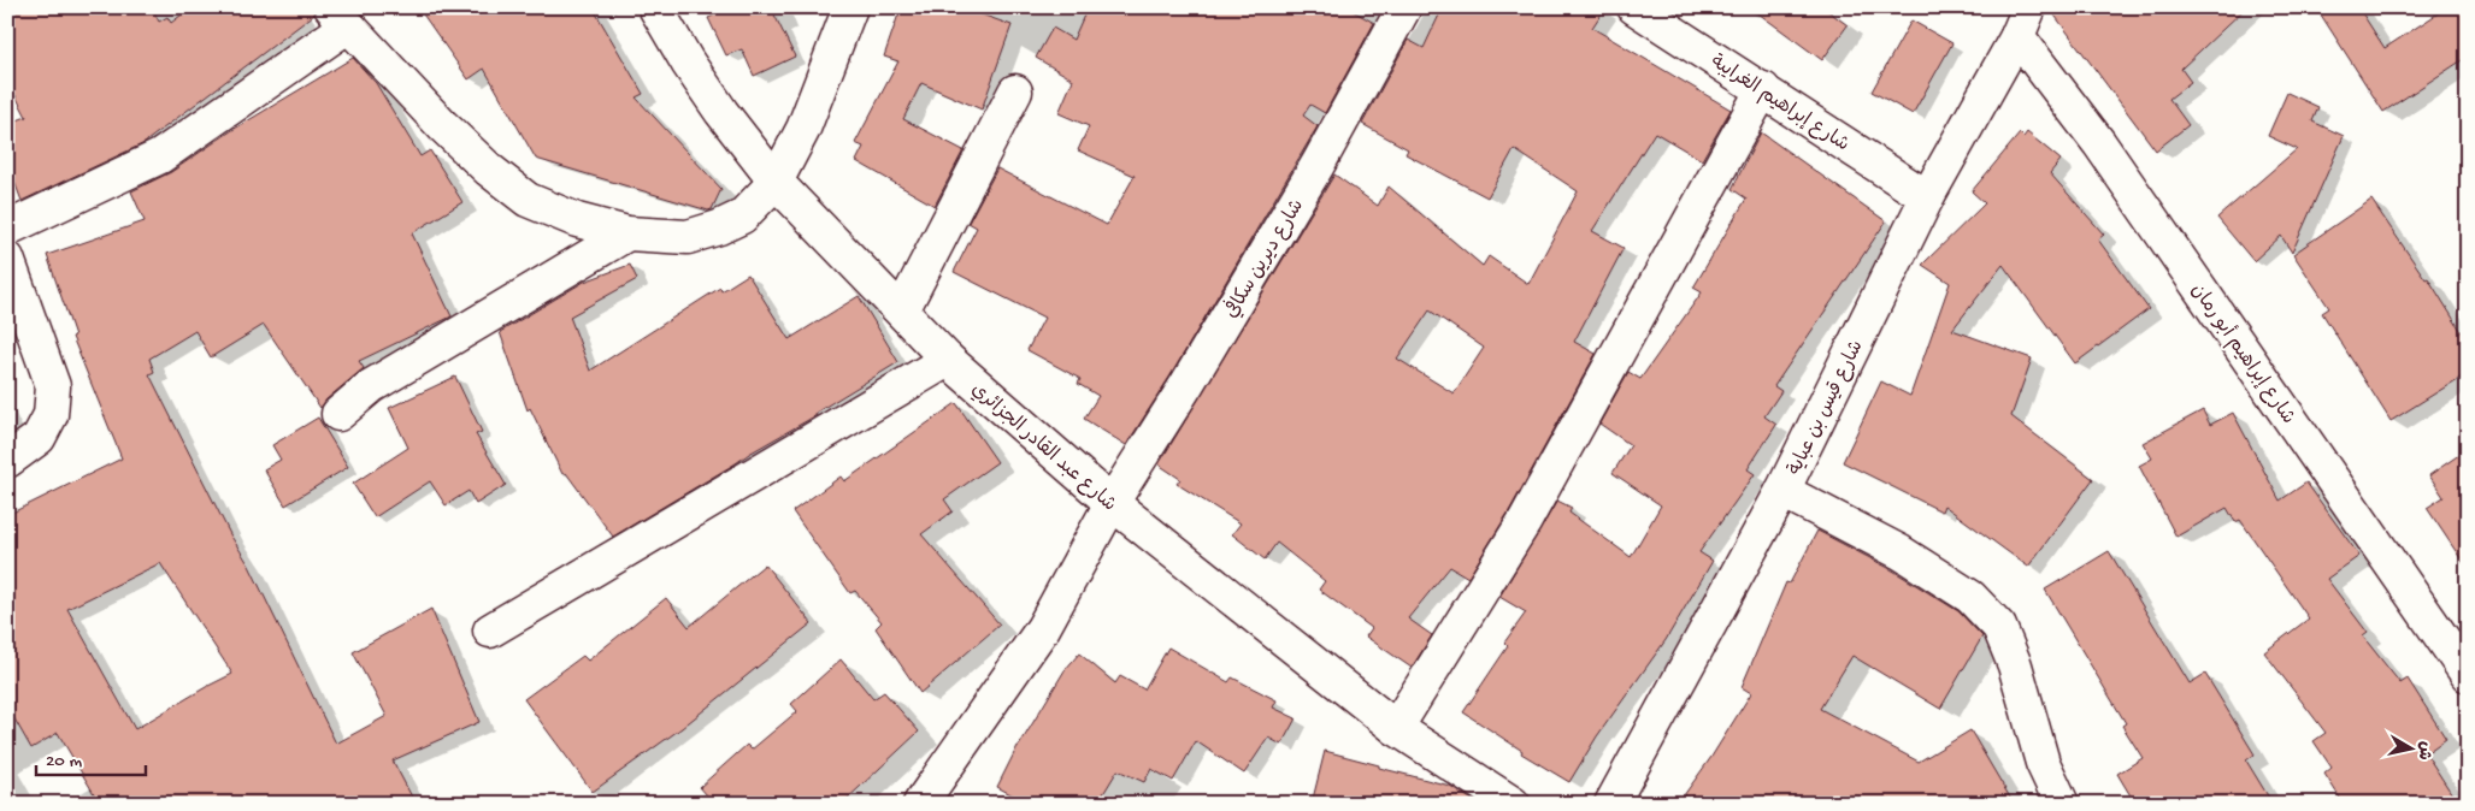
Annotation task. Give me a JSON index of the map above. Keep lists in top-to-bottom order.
{
  "streets": {
    "street": [
      "شارع إبراهيم الغرايبة",
      "شارع ديرين سكافي",
      "شارع إبراهيم أبو رمان",
      "شارع قيس بن عباية",
      "شارع عبد القادر الجزائري"
    ]
  },
  "crossings": [
    ["شارع إبراهيم الغرايبة", "شارع قيس بن عباية"],
    ["شارع ديرين سكافي", "شارع عبد القادر الجزائري"],
    ["شارع إبراهيم أبو رمان", "شارع قيس بن عباية"]
  ],
  "scale_bar": "20 m",
  "north": "right"
}
